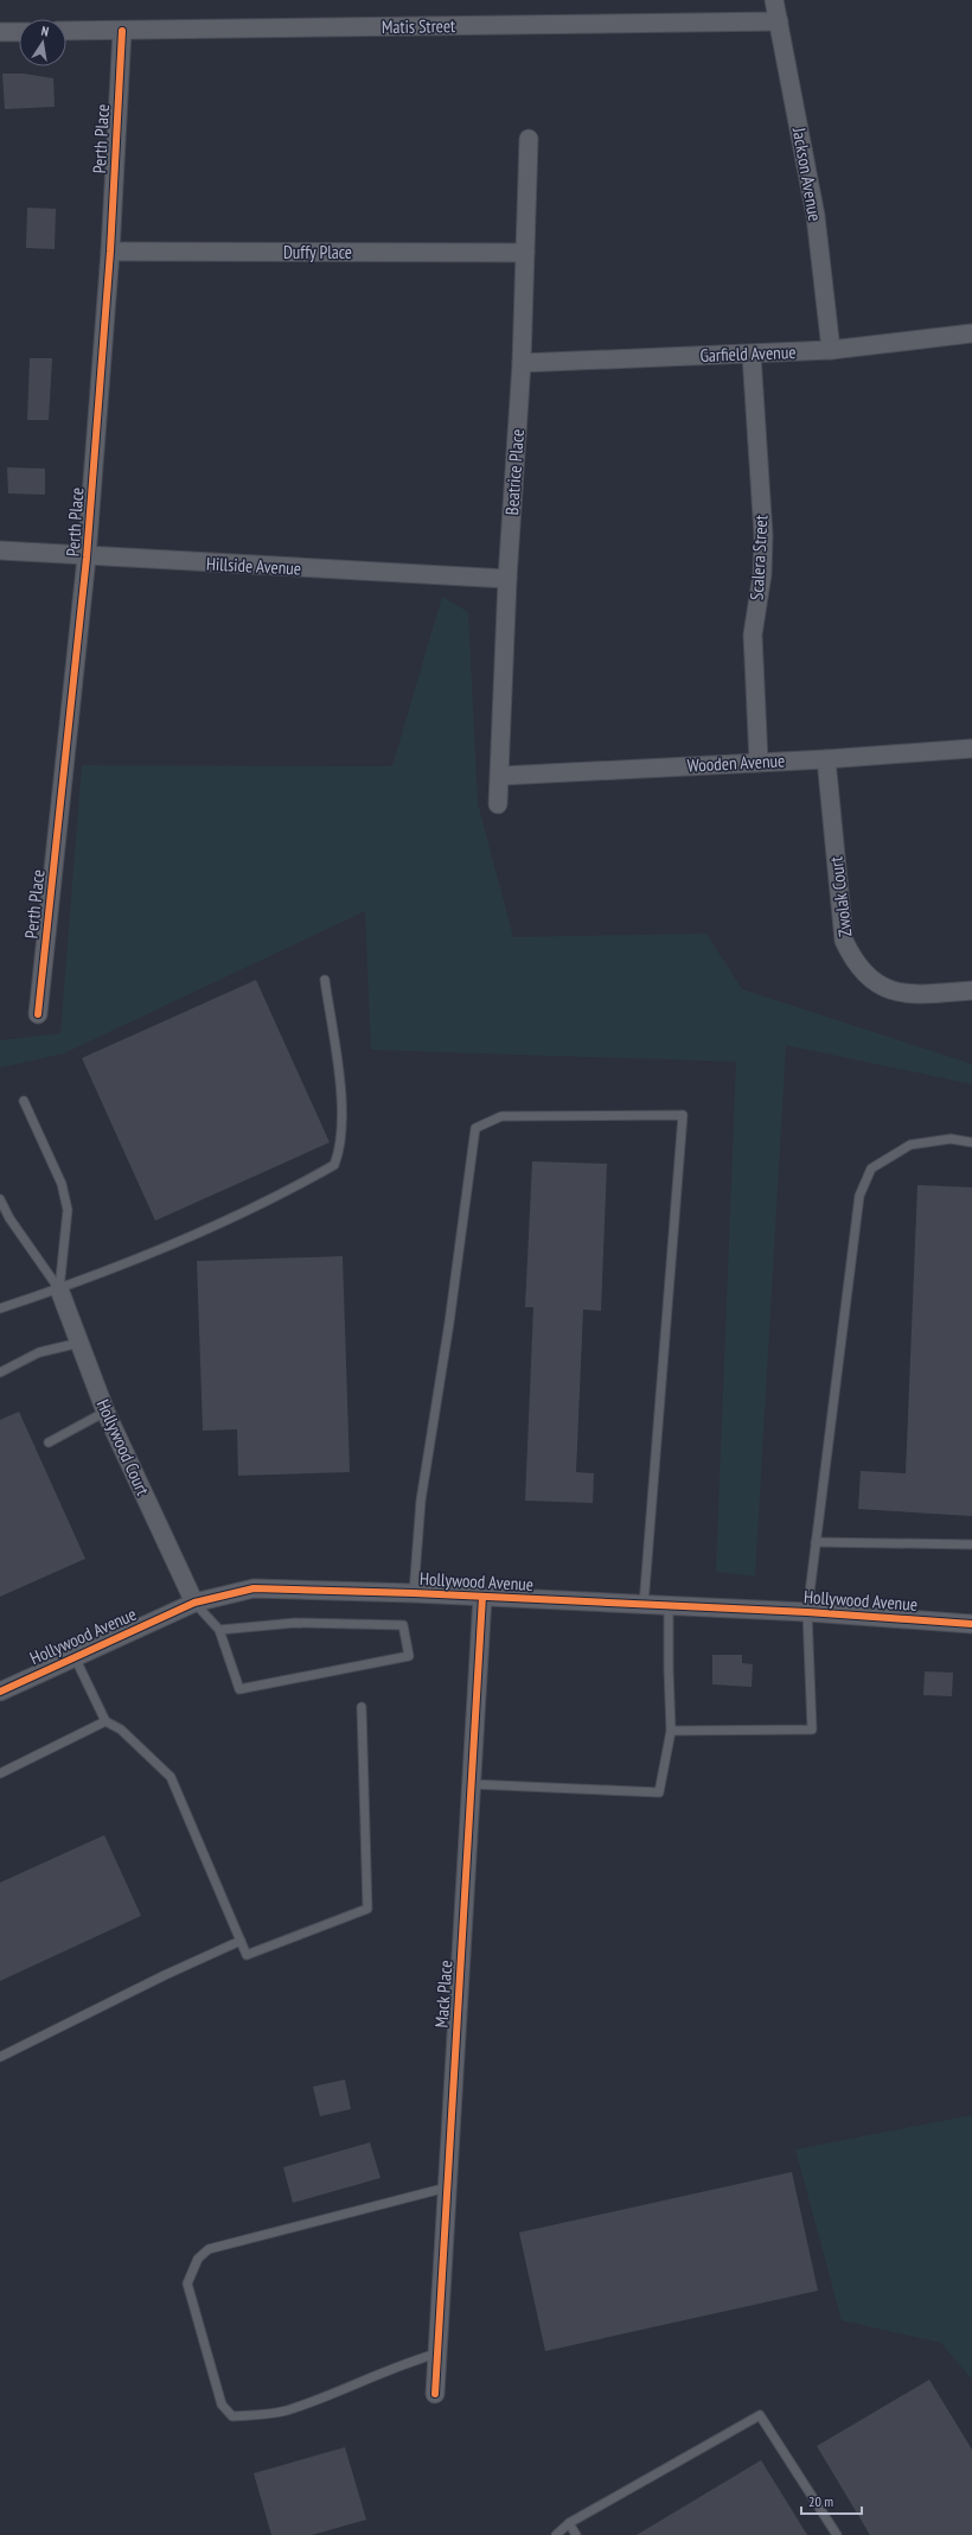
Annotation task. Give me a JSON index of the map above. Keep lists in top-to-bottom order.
{
  "streets": {
    "street": [
      "Matis Street",
      "Perth Place",
      "Jackson Avenue",
      "Duffy Place",
      "Garfield Avenue",
      "Beatrice Place",
      "Scalera Street",
      "Hillside Avenue",
      "Wooden Avenue",
      "Zwolak Court",
      "Hollywood Court",
      "Hollywood Avenue",
      "Mack Place"
    ]
  },
  "crossings": [
    ["Matis Street", "Perth Place"],
    ["Matis Street", "Jackson Avenue"],
    ["Perth Place", "Duffy Place"],
    ["Perth Place", "Hillside Avenue"],
    ["Jackson Avenue", "Garfield Avenue"],
    ["Duffy Place", "Beatrice Place"],
    ["Garfield Avenue", "Beatrice Place"],
    ["Garfield Avenue", "Scalera Street"],
    ["Beatrice Place", "Hillside Avenue"],
    ["Beatrice Place", "Wooden Avenue"],
    ["Scalera Street", "Wooden Avenue"],
    ["Wooden Avenue", "Zwolak Court"],
    ["Hollywood Court", "Hollywood Avenue"],
    ["Hollywood Avenue", "Mack Place"]
  ],
  "scale_bar": "20 m",
  "north": "top"
}
